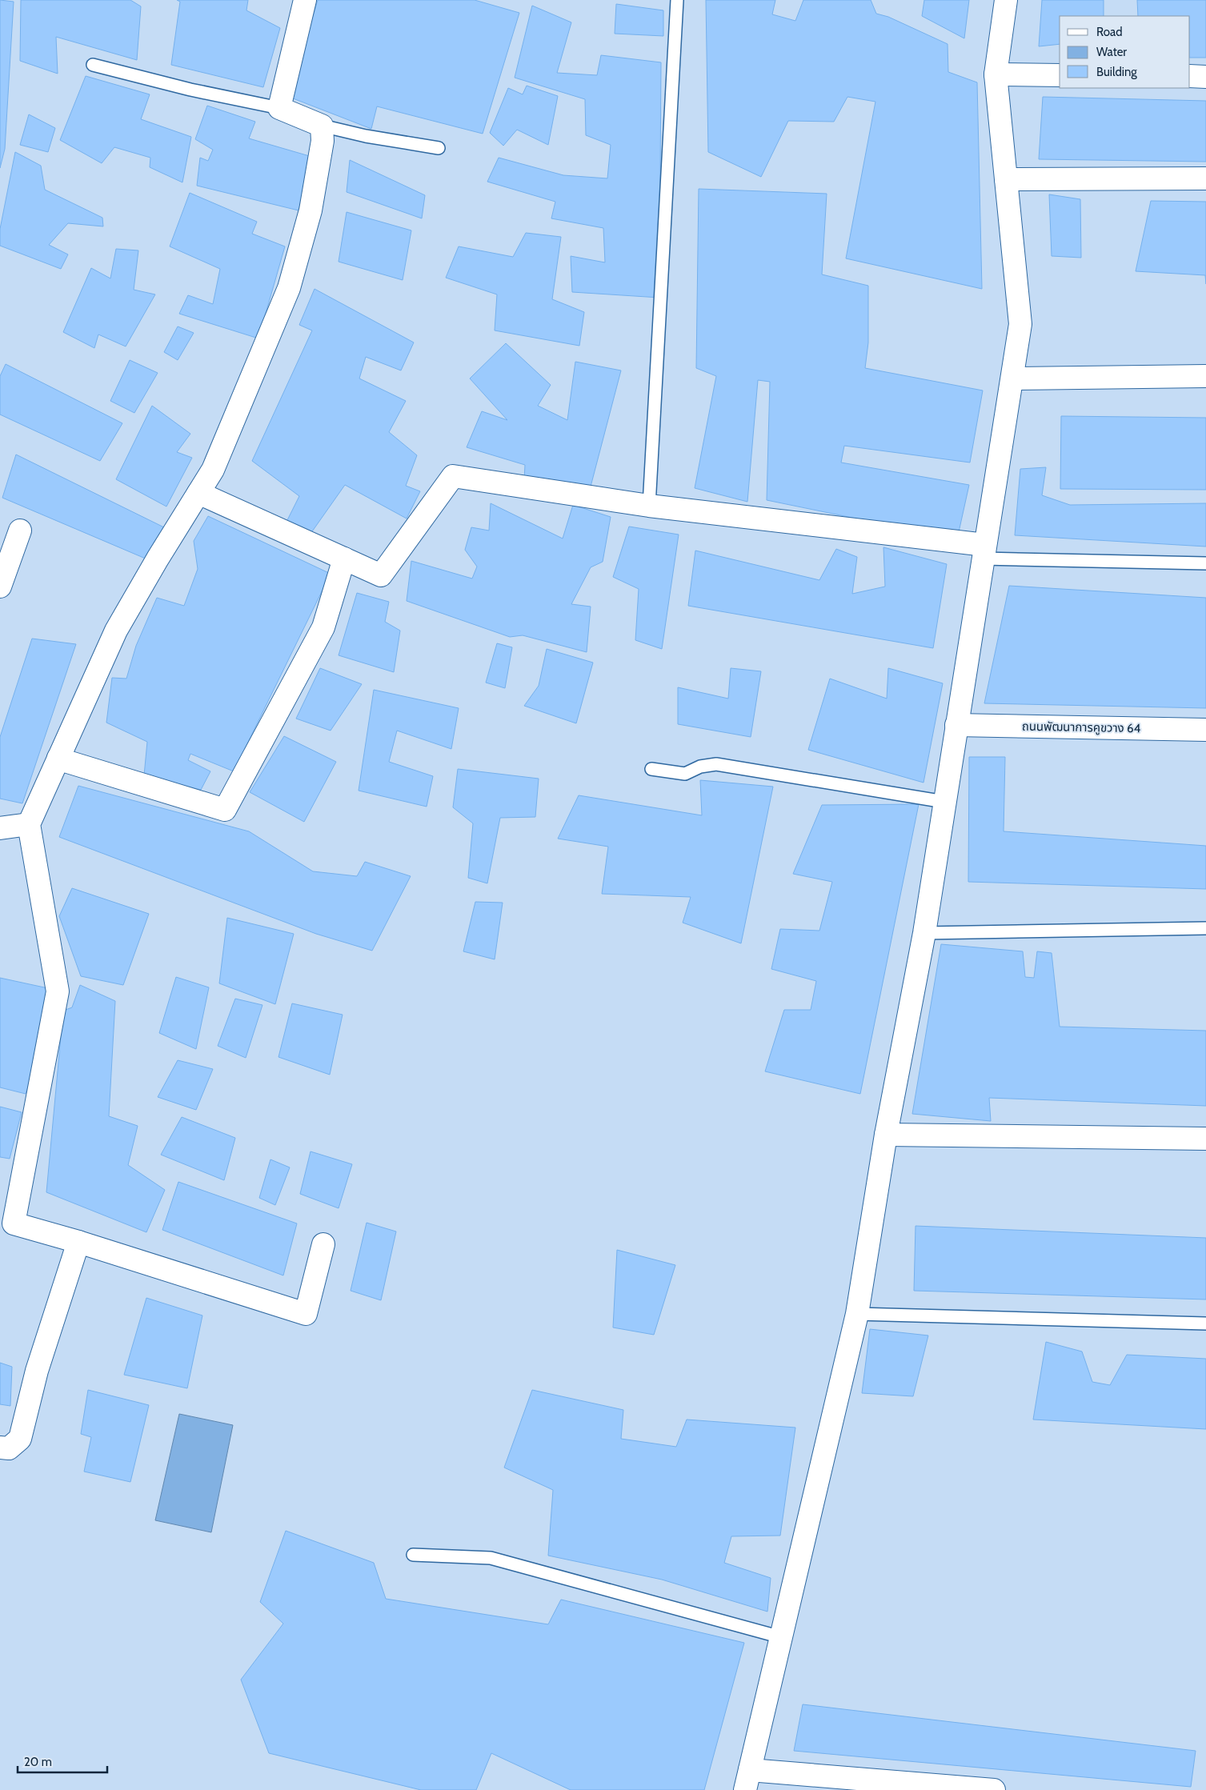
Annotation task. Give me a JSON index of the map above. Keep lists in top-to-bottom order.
{
  "streets": {
    "street": ["ถนนพัฒนาการคูขวาง 64"]
  },
  "legend": ["Road", "Water", "Building"],
  "scale_bar": "20 m"
}
